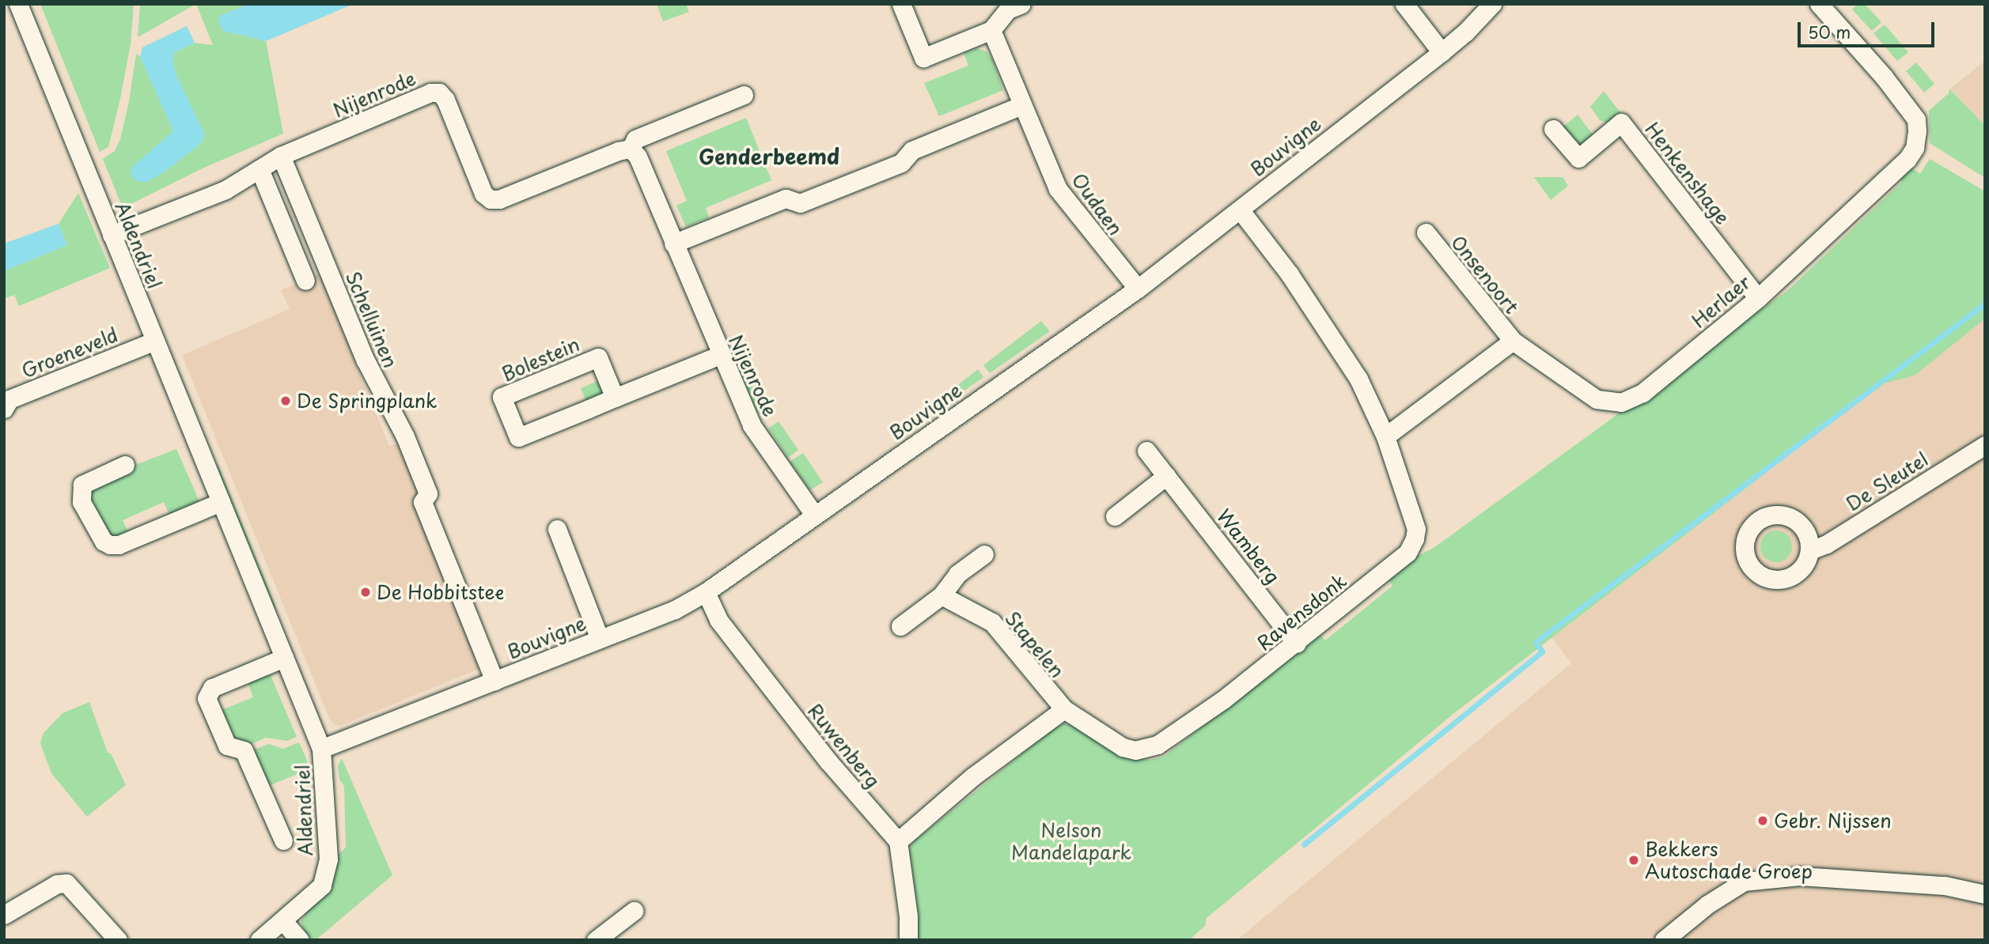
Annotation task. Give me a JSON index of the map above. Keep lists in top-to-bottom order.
{
  "streets": {
    "street": [
      "Nijenrode",
      "Bouvigne",
      "Henkenshage",
      "Oudaen",
      "Aldendriel",
      "Onsenoort",
      "Herlaer",
      "Schelluinen",
      "Groeneveld",
      "Bolestein",
      "De Sleutel",
      "Wamberg",
      "Ravensdonk",
      "Stapelen",
      "Ruwenberg"
    ]
  },
  "crossings": [
    ["Nijenrode", "Bouvigne"],
    ["Nijenrode", "Aldendriel"],
    ["Nijenrode", "Schelluinen"],
    ["Nijenrode", "Bolestein"],
    ["Bouvigne", "Oudaen"],
    ["Bouvigne", "Aldendriel"],
    ["Bouvigne", "Schelluinen"],
    ["Bouvigne", "Ravensdonk"],
    ["Bouvigne", "Ruwenberg"],
    ["Henkenshage", "Herlaer"],
    ["Aldendriel", "Groeneveld"],
    ["Onsenoort", "Herlaer"],
    ["Wamberg", "Ravensdonk"],
    ["Ravensdonk", "Stapelen"]
  ],
  "districts": ["Genderbeemd"],
  "parks": ["Nelson Mandelapark"],
  "places": [
    "De Springplank",
    "De Hobbitstee",
    "Gebr. Nijssen",
    "Bekkers Autoschade Groep"
  ],
  "scale_bar": "50 m"
}
